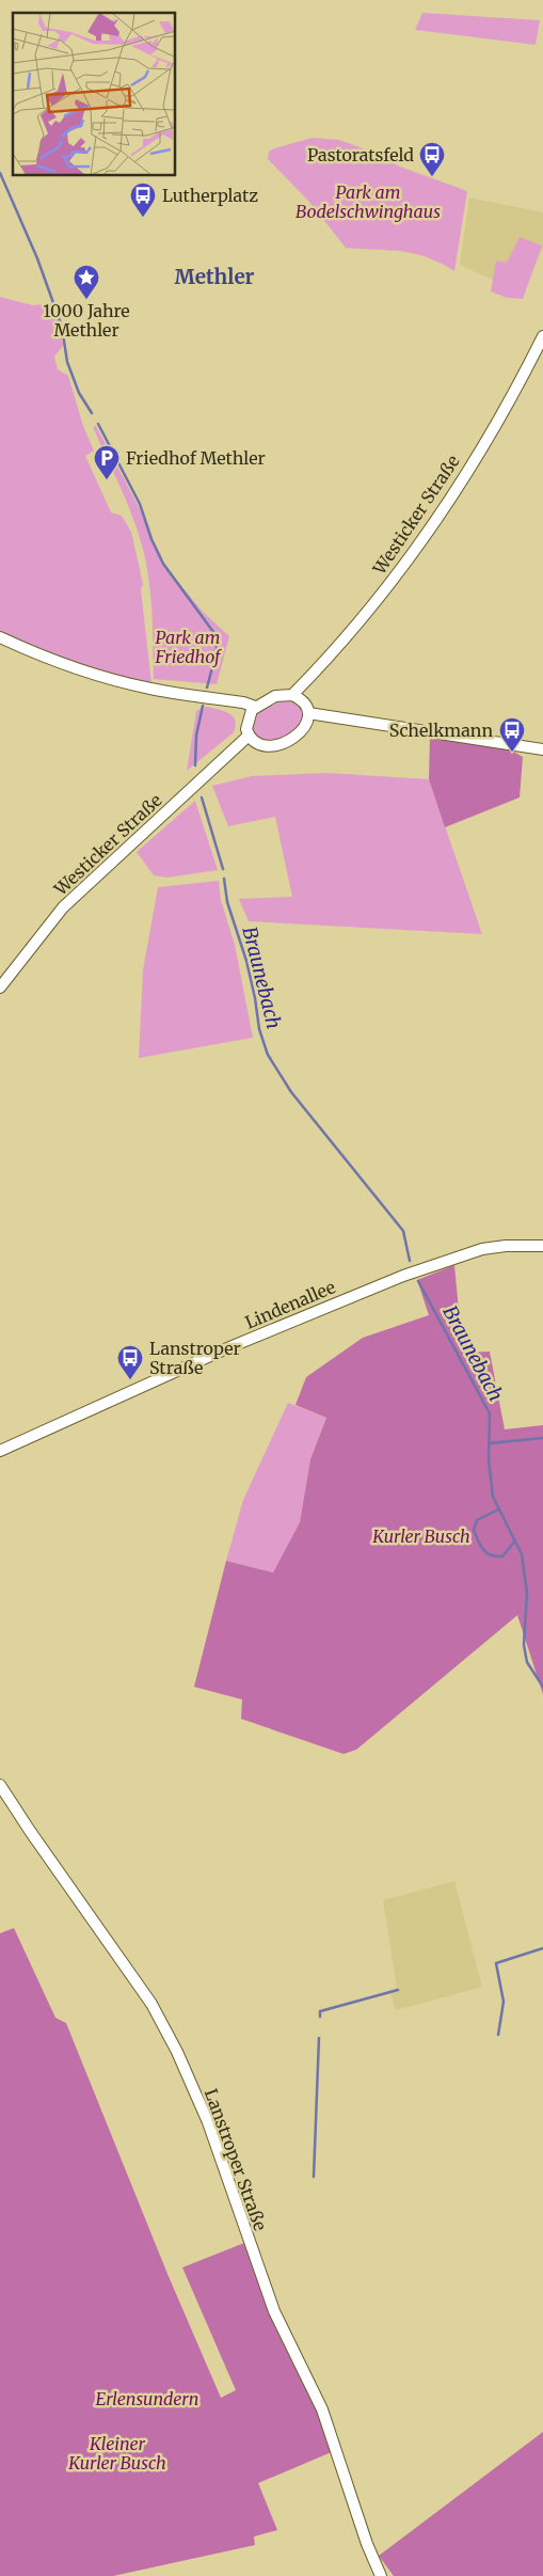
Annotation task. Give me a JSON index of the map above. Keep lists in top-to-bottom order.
{
  "streets": {
    "street": ["Westicker Straße", "Lindenallee", "Lanstroper Straße"]
  },
  "districts": ["Methler"],
  "water": ["Braunebach"],
  "parks": [
    "Park am Bodelschwinghaus",
    "Park am Friedhof",
    "Kurler Busch",
    "Erlensundern",
    "Kleiner Kurler Busch"
  ],
  "places": {
    "bus stop": [
      "Pastoratsfeld",
      "Lutherplatz",
      "Schelkmann",
      "Lanstroper Straße"
    ],
    "place": ["1000 Jahre Methler"],
    "parking": ["Friedhof Methler"]
  }
}
